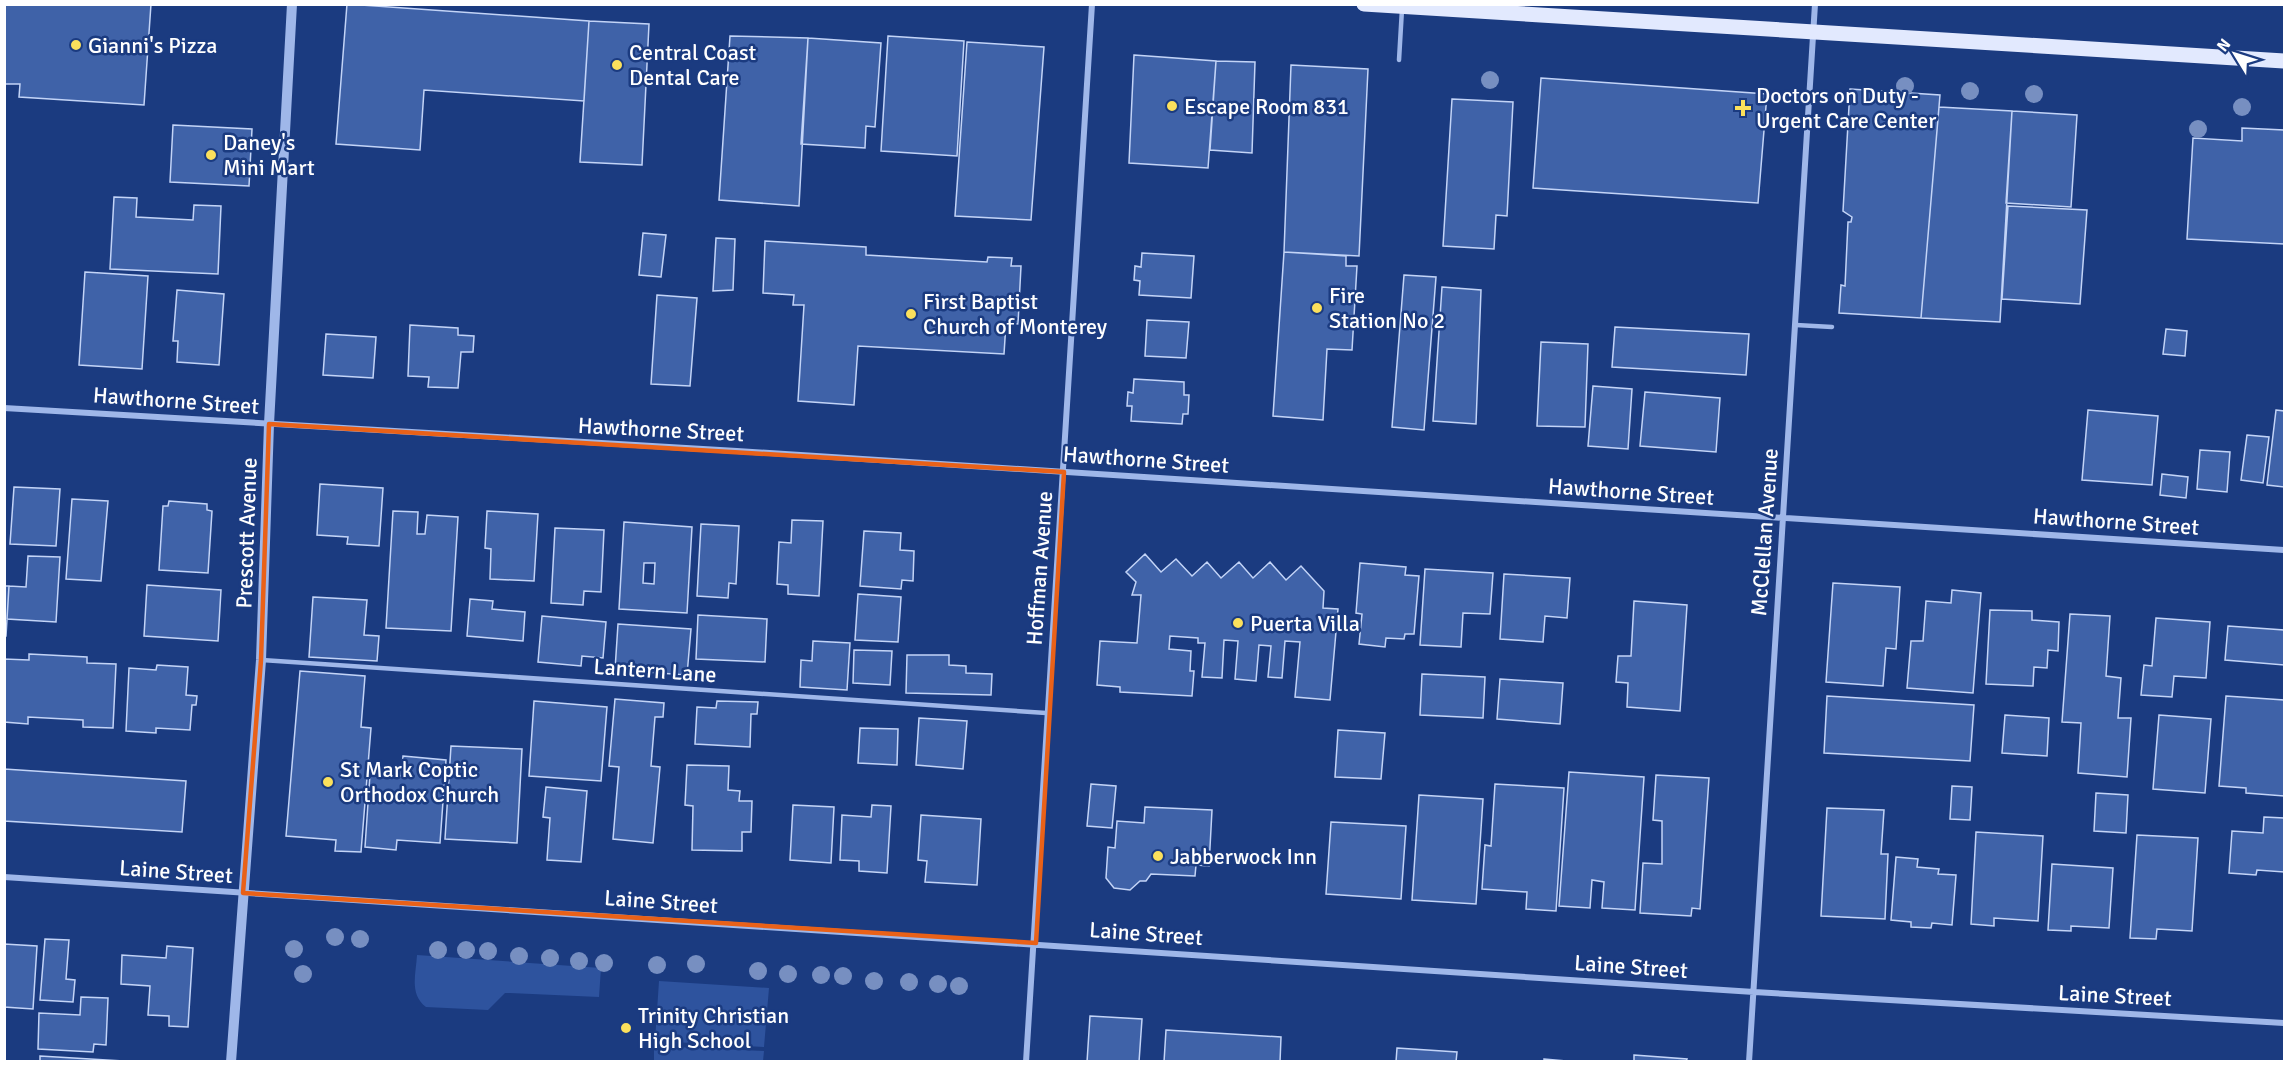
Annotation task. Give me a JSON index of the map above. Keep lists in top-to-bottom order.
{
  "streets": {
    "street": [
      "Hawthorne Street",
      "McClellan Avenue",
      "Prescott Avenue",
      "Hoffman Avenue",
      "Laine Street"
    ],
    "lane": ["Lantern Lane"]
  },
  "crossings": [
    ["Hawthorne Street", "McClellan Avenue"],
    ["Hawthorne Street", "Prescott Avenue"],
    ["Hawthorne Street", "Hoffman Avenue"],
    ["McClellan Avenue", "Laine Street"],
    ["Prescott Avenue", "Lantern Lane"],
    ["Prescott Avenue", "Laine Street"],
    ["Hoffman Avenue", "Lantern Lane"],
    ["Hoffman Avenue", "Laine Street"]
  ],
  "places": {
    "other": [
      "Gianni's Pizza",
      "Central Coast Dental Care",
      "Escape Room 831",
      "Daney's Mini Mart",
      "Fire Station No 2",
      "First Baptist Church of Monterey",
      "Puerta Villa",
      "St Mark Coptic Orthodox Church",
      "Jabberwock Inn",
      "Trinity Christian High School"
    ],
    "health": ["Doctors on Duty - Urgent Care Center"]
  },
  "north": "top left"
}
